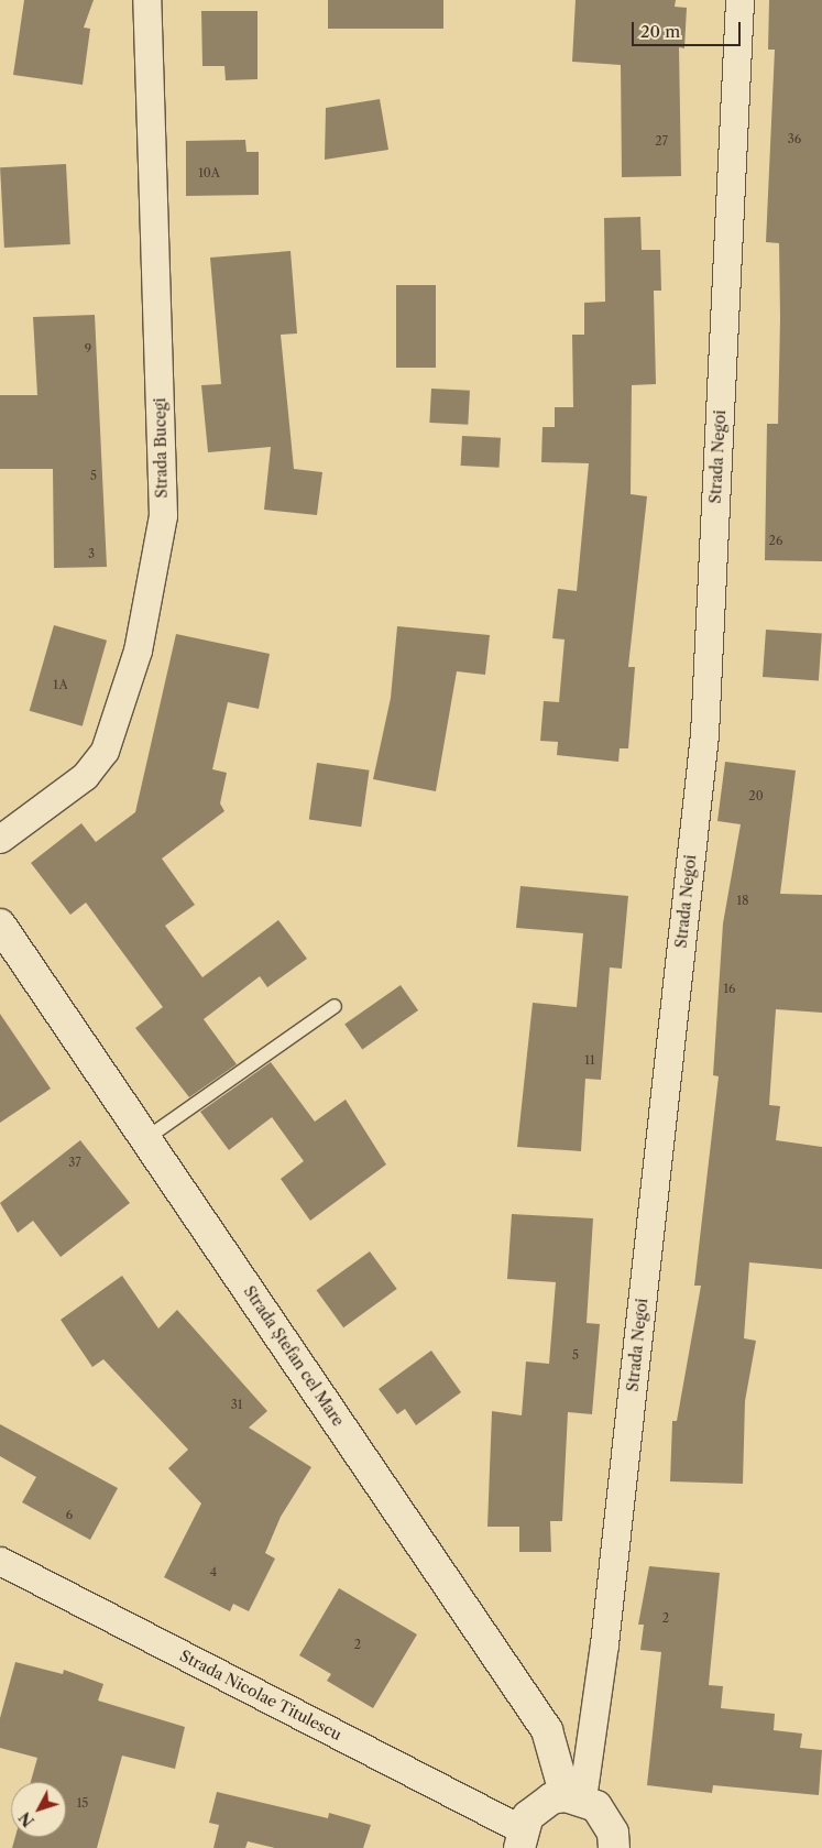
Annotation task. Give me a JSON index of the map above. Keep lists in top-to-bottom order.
{
  "streets": {
    "main road": ["Strada Ștefan cel Mare"],
    "street": ["Strada Bucegi", "Strada Negoi", "Strada Nicolae Titulescu"]
  },
  "crossings": [
    ["Strada Negoi", "Strada Ștefan cel Mare"]
  ],
  "house_numbers": [
    "36",
    "27",
    "10A",
    "9",
    "5",
    "26",
    "3",
    "1A",
    "20",
    "18",
    "16",
    "11",
    "37",
    "5",
    "31",
    "6",
    "4",
    "2",
    "2",
    "15"
  ],
  "scale_bar": "20 m",
  "north": "bottom left"
}
